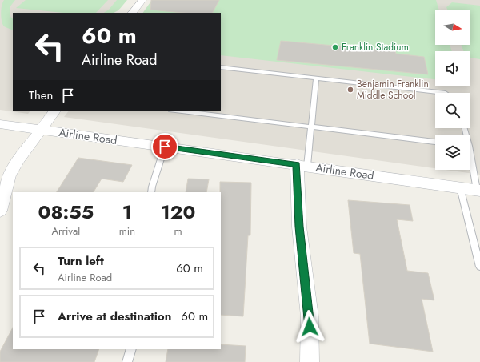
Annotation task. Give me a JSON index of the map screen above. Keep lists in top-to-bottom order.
{
  "streets": {
    "street": ["Airline Road"]
  },
  "places": ["Franklin Stadium", "Benjamin Franklin Middle School"],
  "north": "right",
  "page": {
    "turn": ["60 m", "Airline Road"],
    "then": "Then",
    "eta": [
      "08:55",
      "Arrival",
      "1",
      "min",
      "120",
      "m"
    ],
    "list": [
      {
        "name": "Turn left",
        "note": "Airline Road",
        "value": "60 m"
      },
      {
        "name": "Arrive at destination",
        "value": "60 m"
      }
    ]
  }
}
